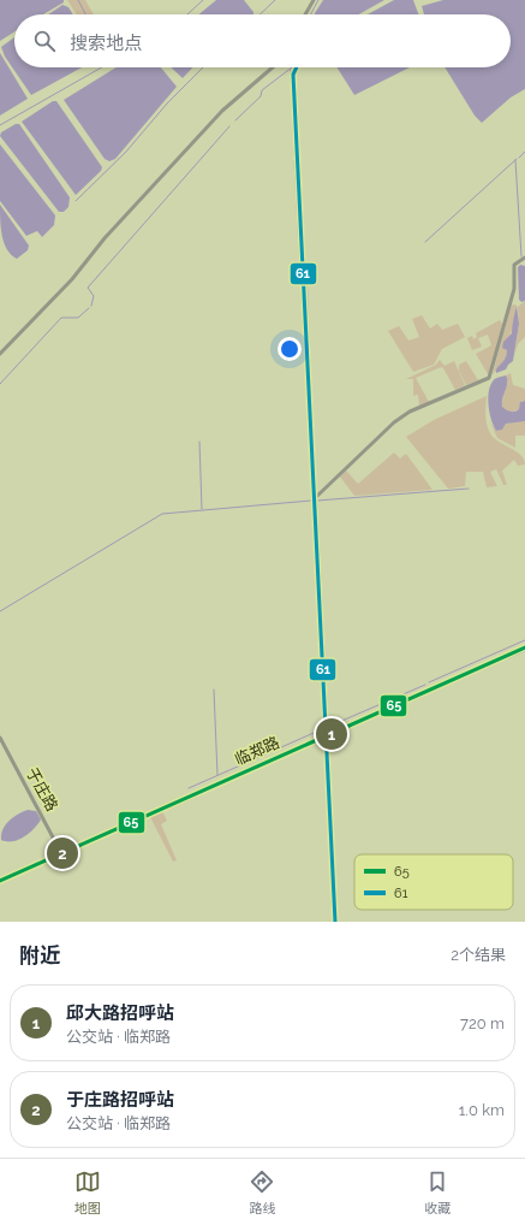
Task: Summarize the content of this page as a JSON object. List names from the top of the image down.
{
  "streets": {
    "main road": ["临郑路"],
    "street": ["于庄路"]
  },
  "crossings": [
    ["临郑路", "于庄路"]
  ],
  "lines": ["transit line 61", "transit line 65"],
  "legend": ["65", "61"],
  "page": {
    "search": "搜索地点",
    "pins": ["1", "2"],
    "heading": ["附近", "2个结果"],
    "list": [
      {
        "mark": "1",
        "name": "邱大路招呼站",
        "note": "公交站 · 临郑路",
        "value": "720 m"
      },
      {
        "mark": "2",
        "name": "于庄路招呼站",
        "note": "公交站 · 临郑路",
        "value": "1.0 km"
      }
    ],
    "nav": ["地图", "路线", "收藏"]
  }
}
